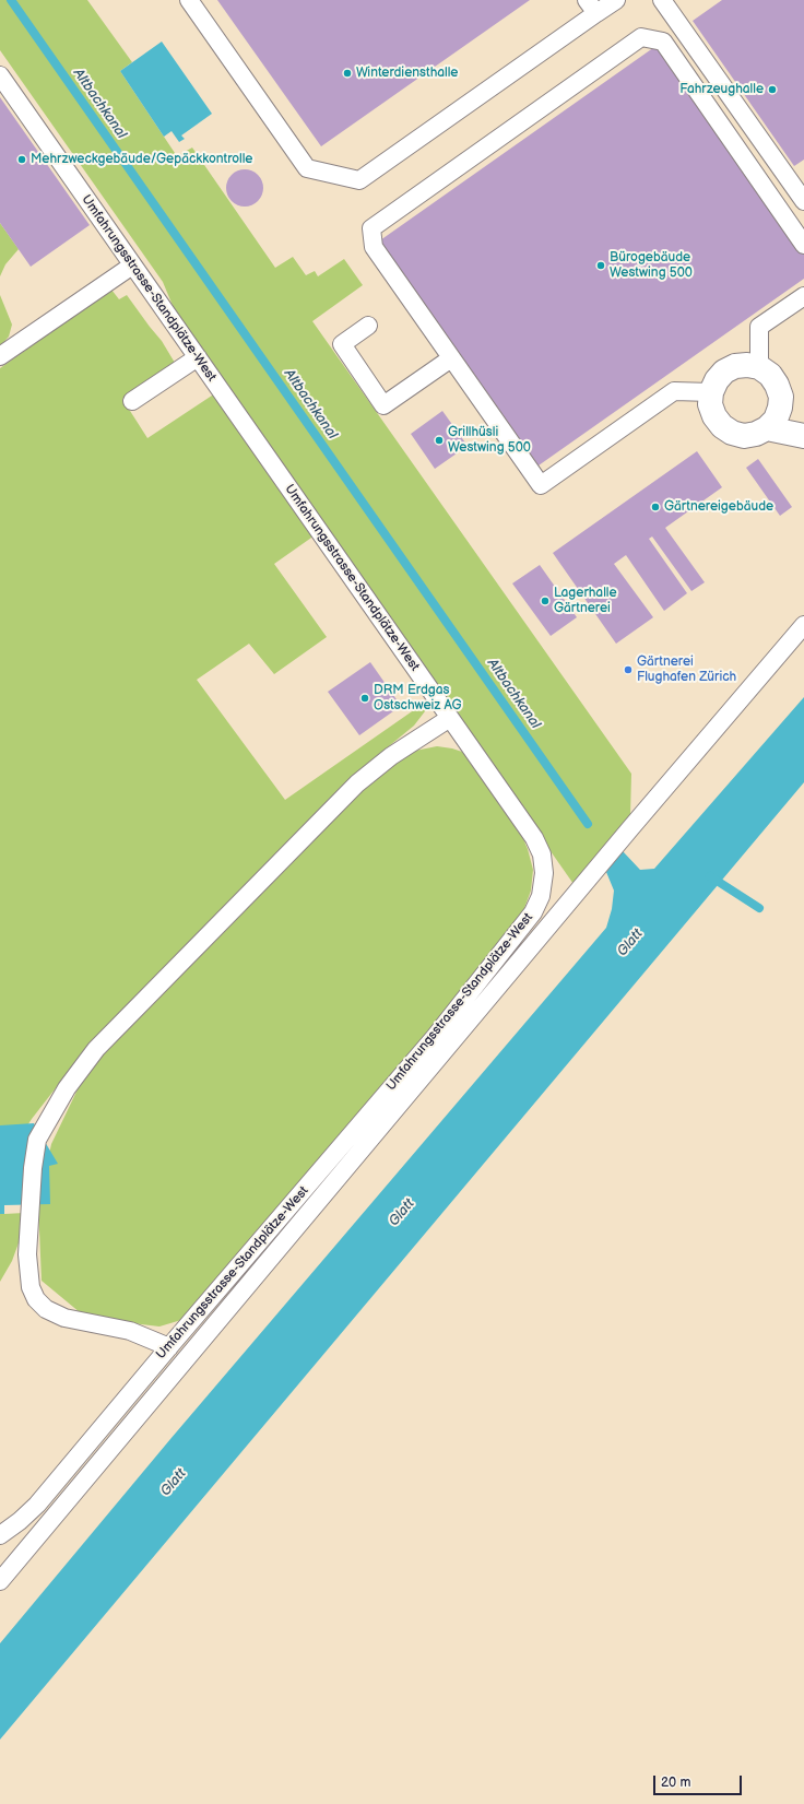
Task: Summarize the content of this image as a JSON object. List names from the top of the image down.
{
  "streets": {
    "lane": ["Umfahrungsstrasse-Standplätze-West"]
  },
  "water": ["Altbachkanal", "Glatt"],
  "places": [
    "Winterdiensthalle",
    "Fahrzeughalle",
    "Mehrzweckgebäude/Gepäckkontrolle",
    "Bürogebäude Westwing 500",
    "Grillhüsli Westwing 500",
    "Gärtnereigebäude",
    "Lagerhalle Gärtnerei",
    "Gärtnerei Flughafen Zürich",
    "DRM Erdgas Ostschweiz AG"
  ],
  "scale_bar": "20 m"
}
